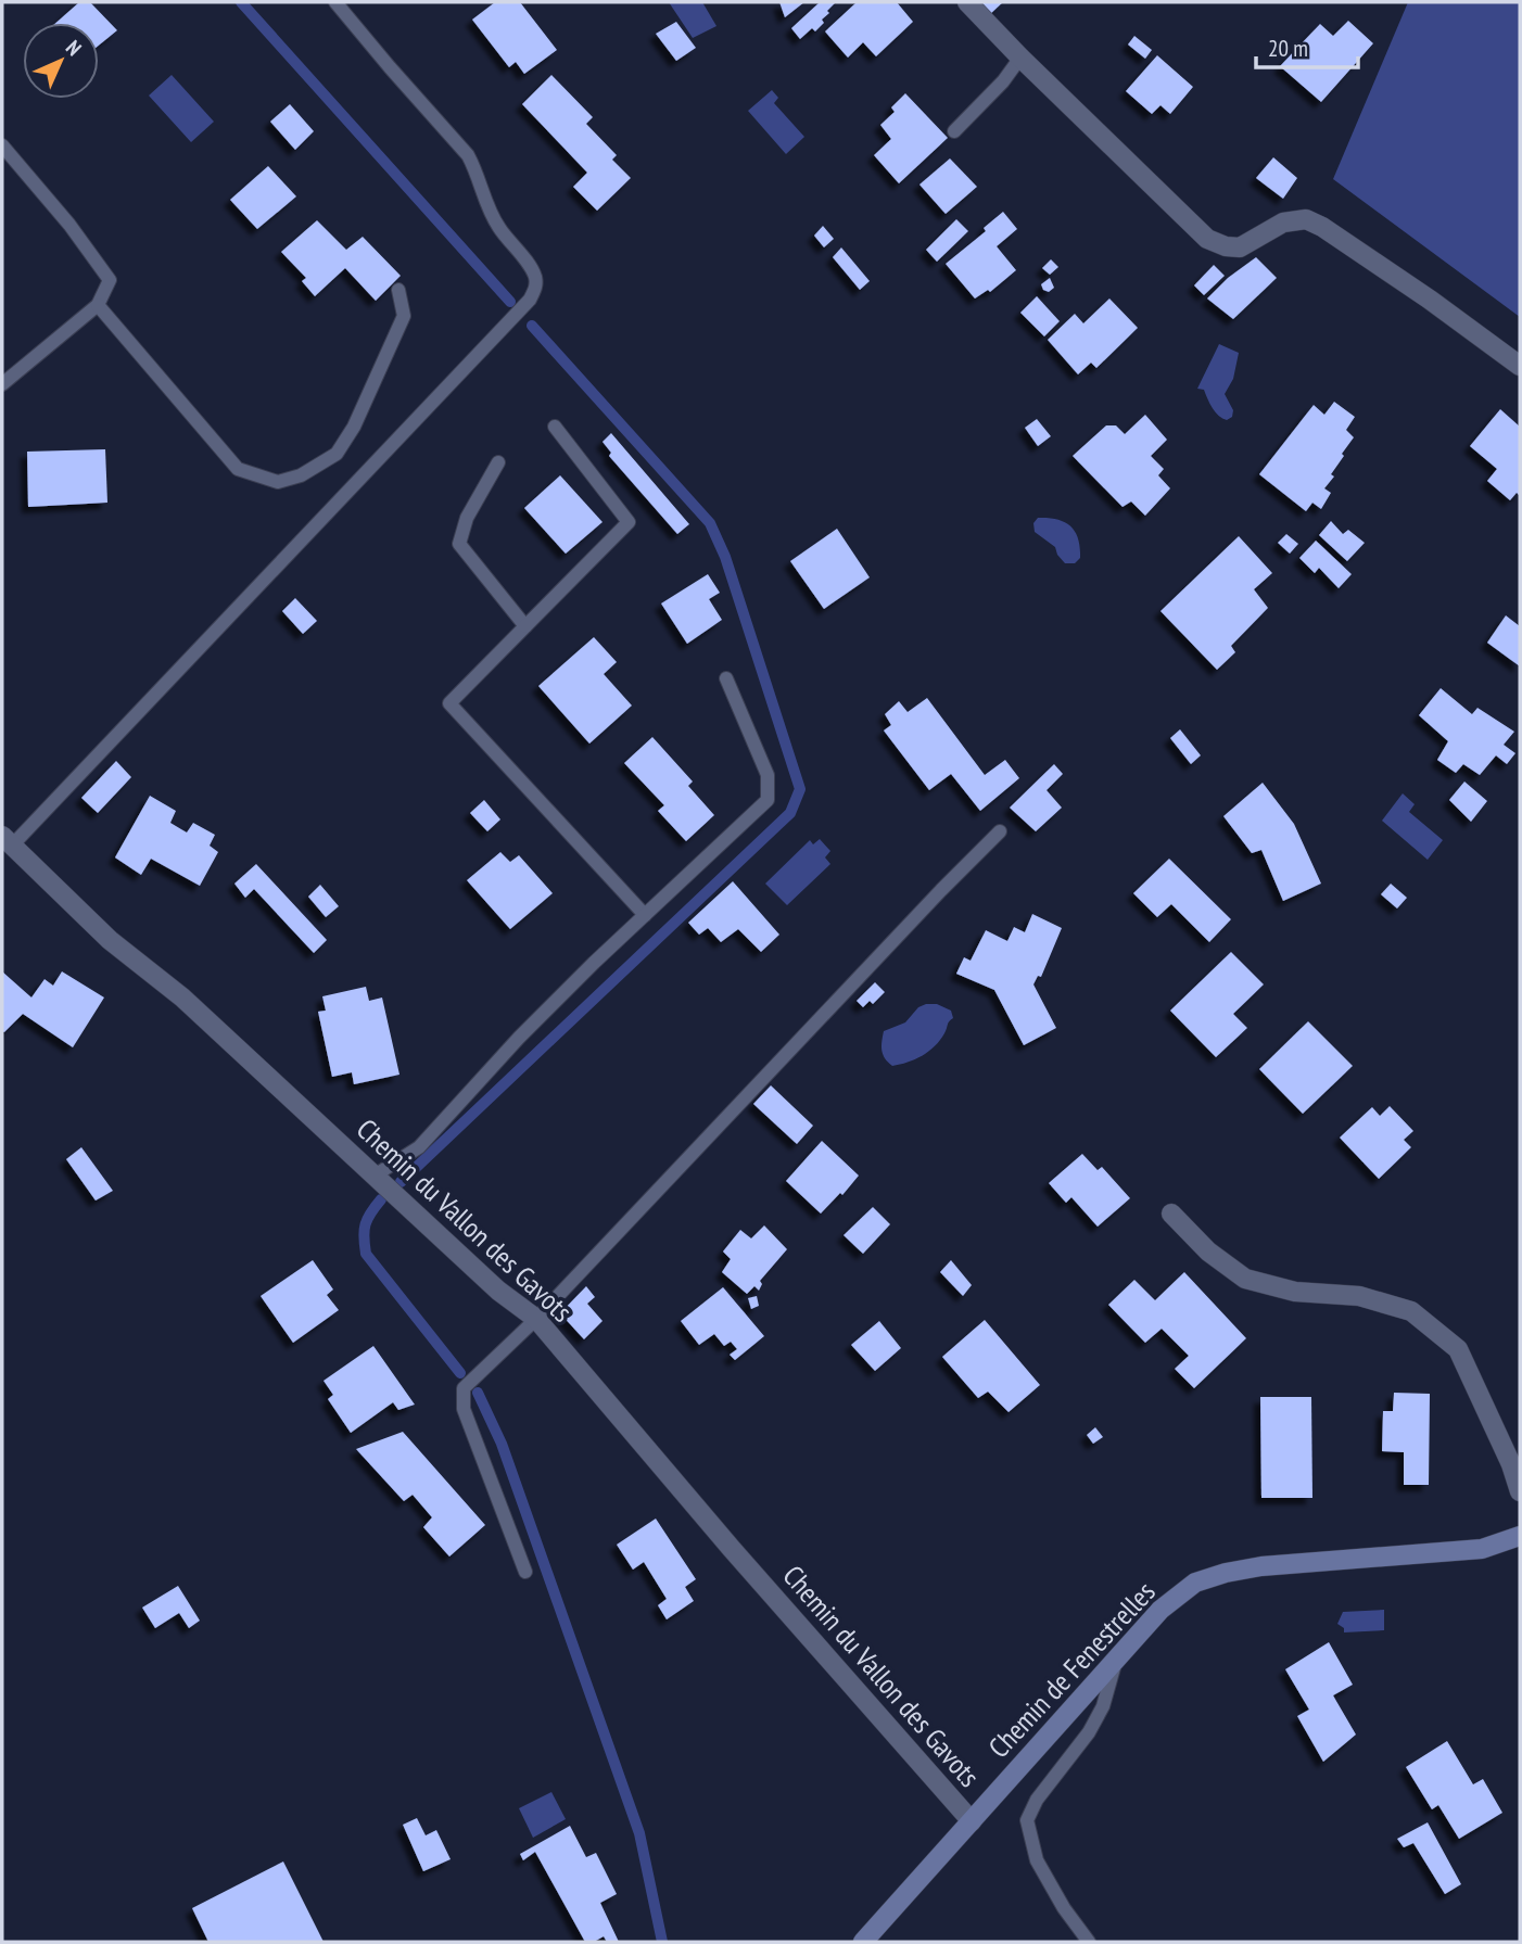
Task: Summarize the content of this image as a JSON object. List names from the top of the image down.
{
  "streets": {
    "street": ["Chemin du Vallon des Gavots", "Chemin de Fenestrelles"]
  },
  "crossings": [
    ["Chemin du Vallon des Gavots", "Chemin de Fenestrelles"]
  ],
  "scale_bar": "20 m",
  "north": "top right"
}
